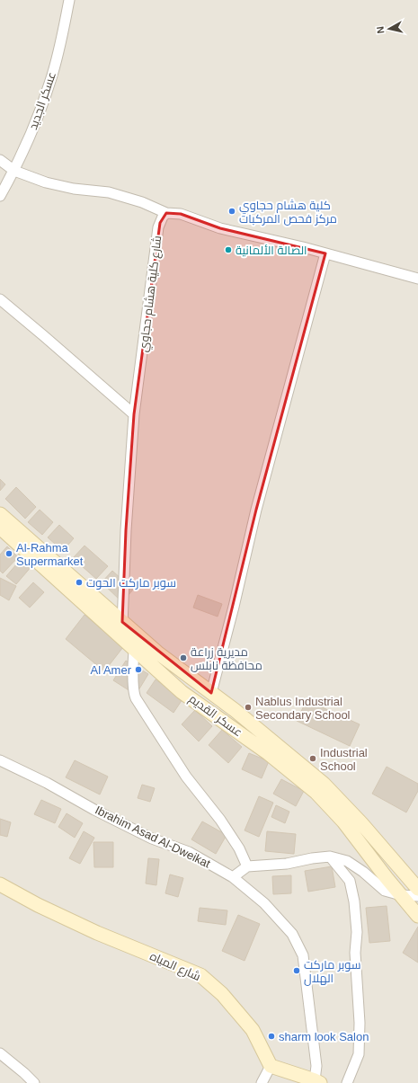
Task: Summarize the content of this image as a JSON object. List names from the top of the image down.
{
  "streets": {
    "street": [
      "عسكر الجديد",
      "شارع كلية هشام حجاوي",
      "عسكر القديم",
      "Ibrahim Asad Al-Dweikat",
      "شارع المياه"
    ]
  },
  "crossings": [
    ["شارع كلية هشام حجاوي", "عسكر القديم"]
  ],
  "places": [
    "كلية هشام حجاوي مركز فحص المركبات",
    "الصالة الألمانية",
    "Al-Rahma Supermarket",
    "سوبر ماركت الحوت",
    "مديرية زراعة محافظة نابلس",
    "Al Amer",
    "Nablus Industrial Secondary School",
    "Industrial School",
    "سوبر ماركت الهلال",
    "sharm look Salon"
  ],
  "north": "left"
}
